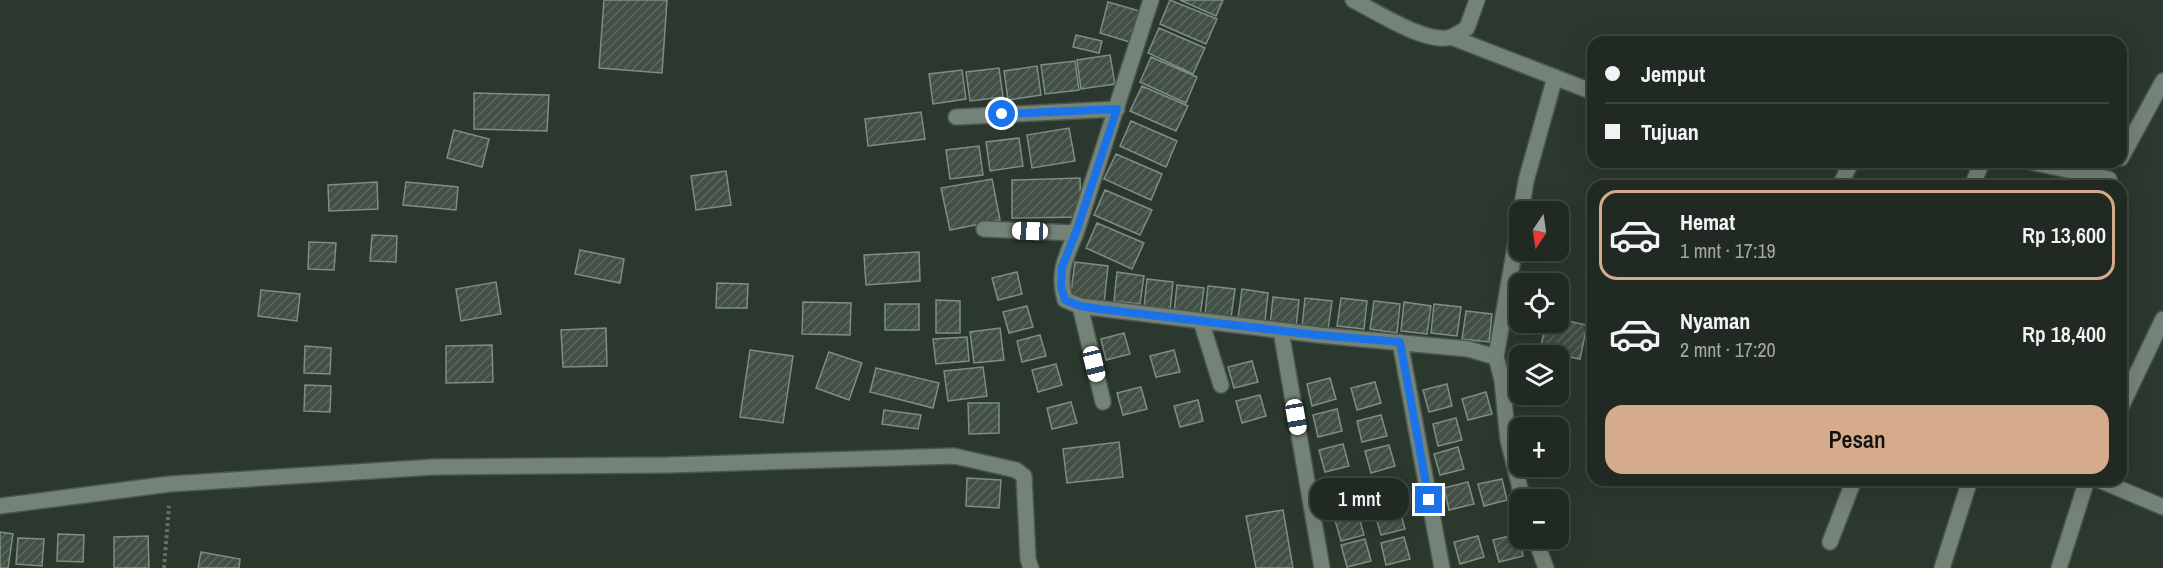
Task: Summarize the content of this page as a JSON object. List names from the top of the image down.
{
  "north": "bottom",
  "page": {
    "banner": ["Jemput", "Tujuan"],
    "list": [
      {
        "name": "Hemat",
        "note": "1 mnt · 17:19",
        "value": "Rp 13,600"
      },
      {
        "name": "Nyaman",
        "note": "2 mnt · 17:20",
        "value": "Rp 18,400"
      }
    ],
    "map_buttons": ["+", "−"],
    "buttons": "Pesan",
    "bubble": "1 mnt"
  }
}
